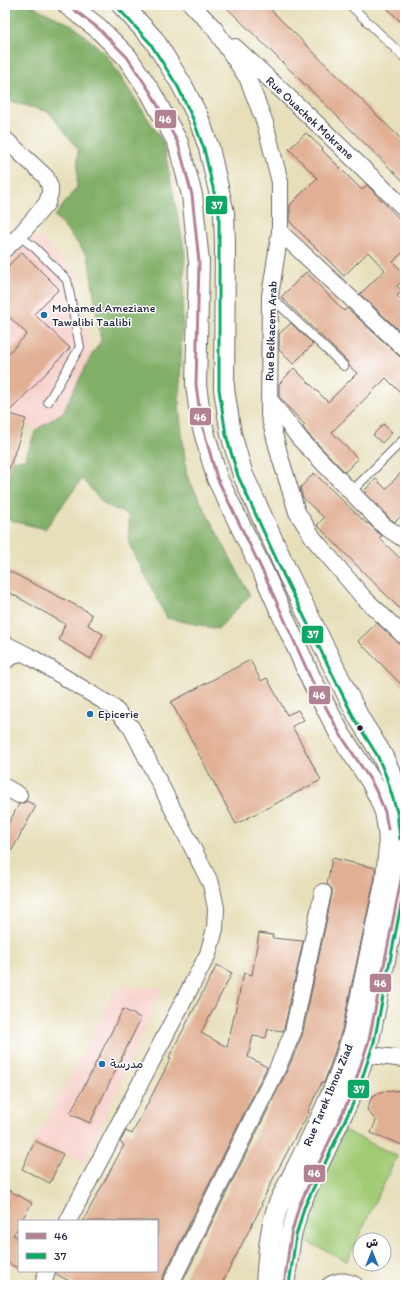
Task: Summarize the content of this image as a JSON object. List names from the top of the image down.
{
  "streets": {
    "street": ["Rue Ouachek Mokrane", "Rue Belkacem Arab", "Rue Tarek Ibnou Ziad"]
  },
  "crossings": [
    ["Rue Ouachek Mokrane", "Rue Belkacem Arab"]
  ],
  "places": ["Mohamed Ameziane Tawalibi Taalibi", "Epicerie", "مدرسة"],
  "lines": ["transit line 46", "transit line 37"],
  "legend": ["46", "37"],
  "north": "top"
}
